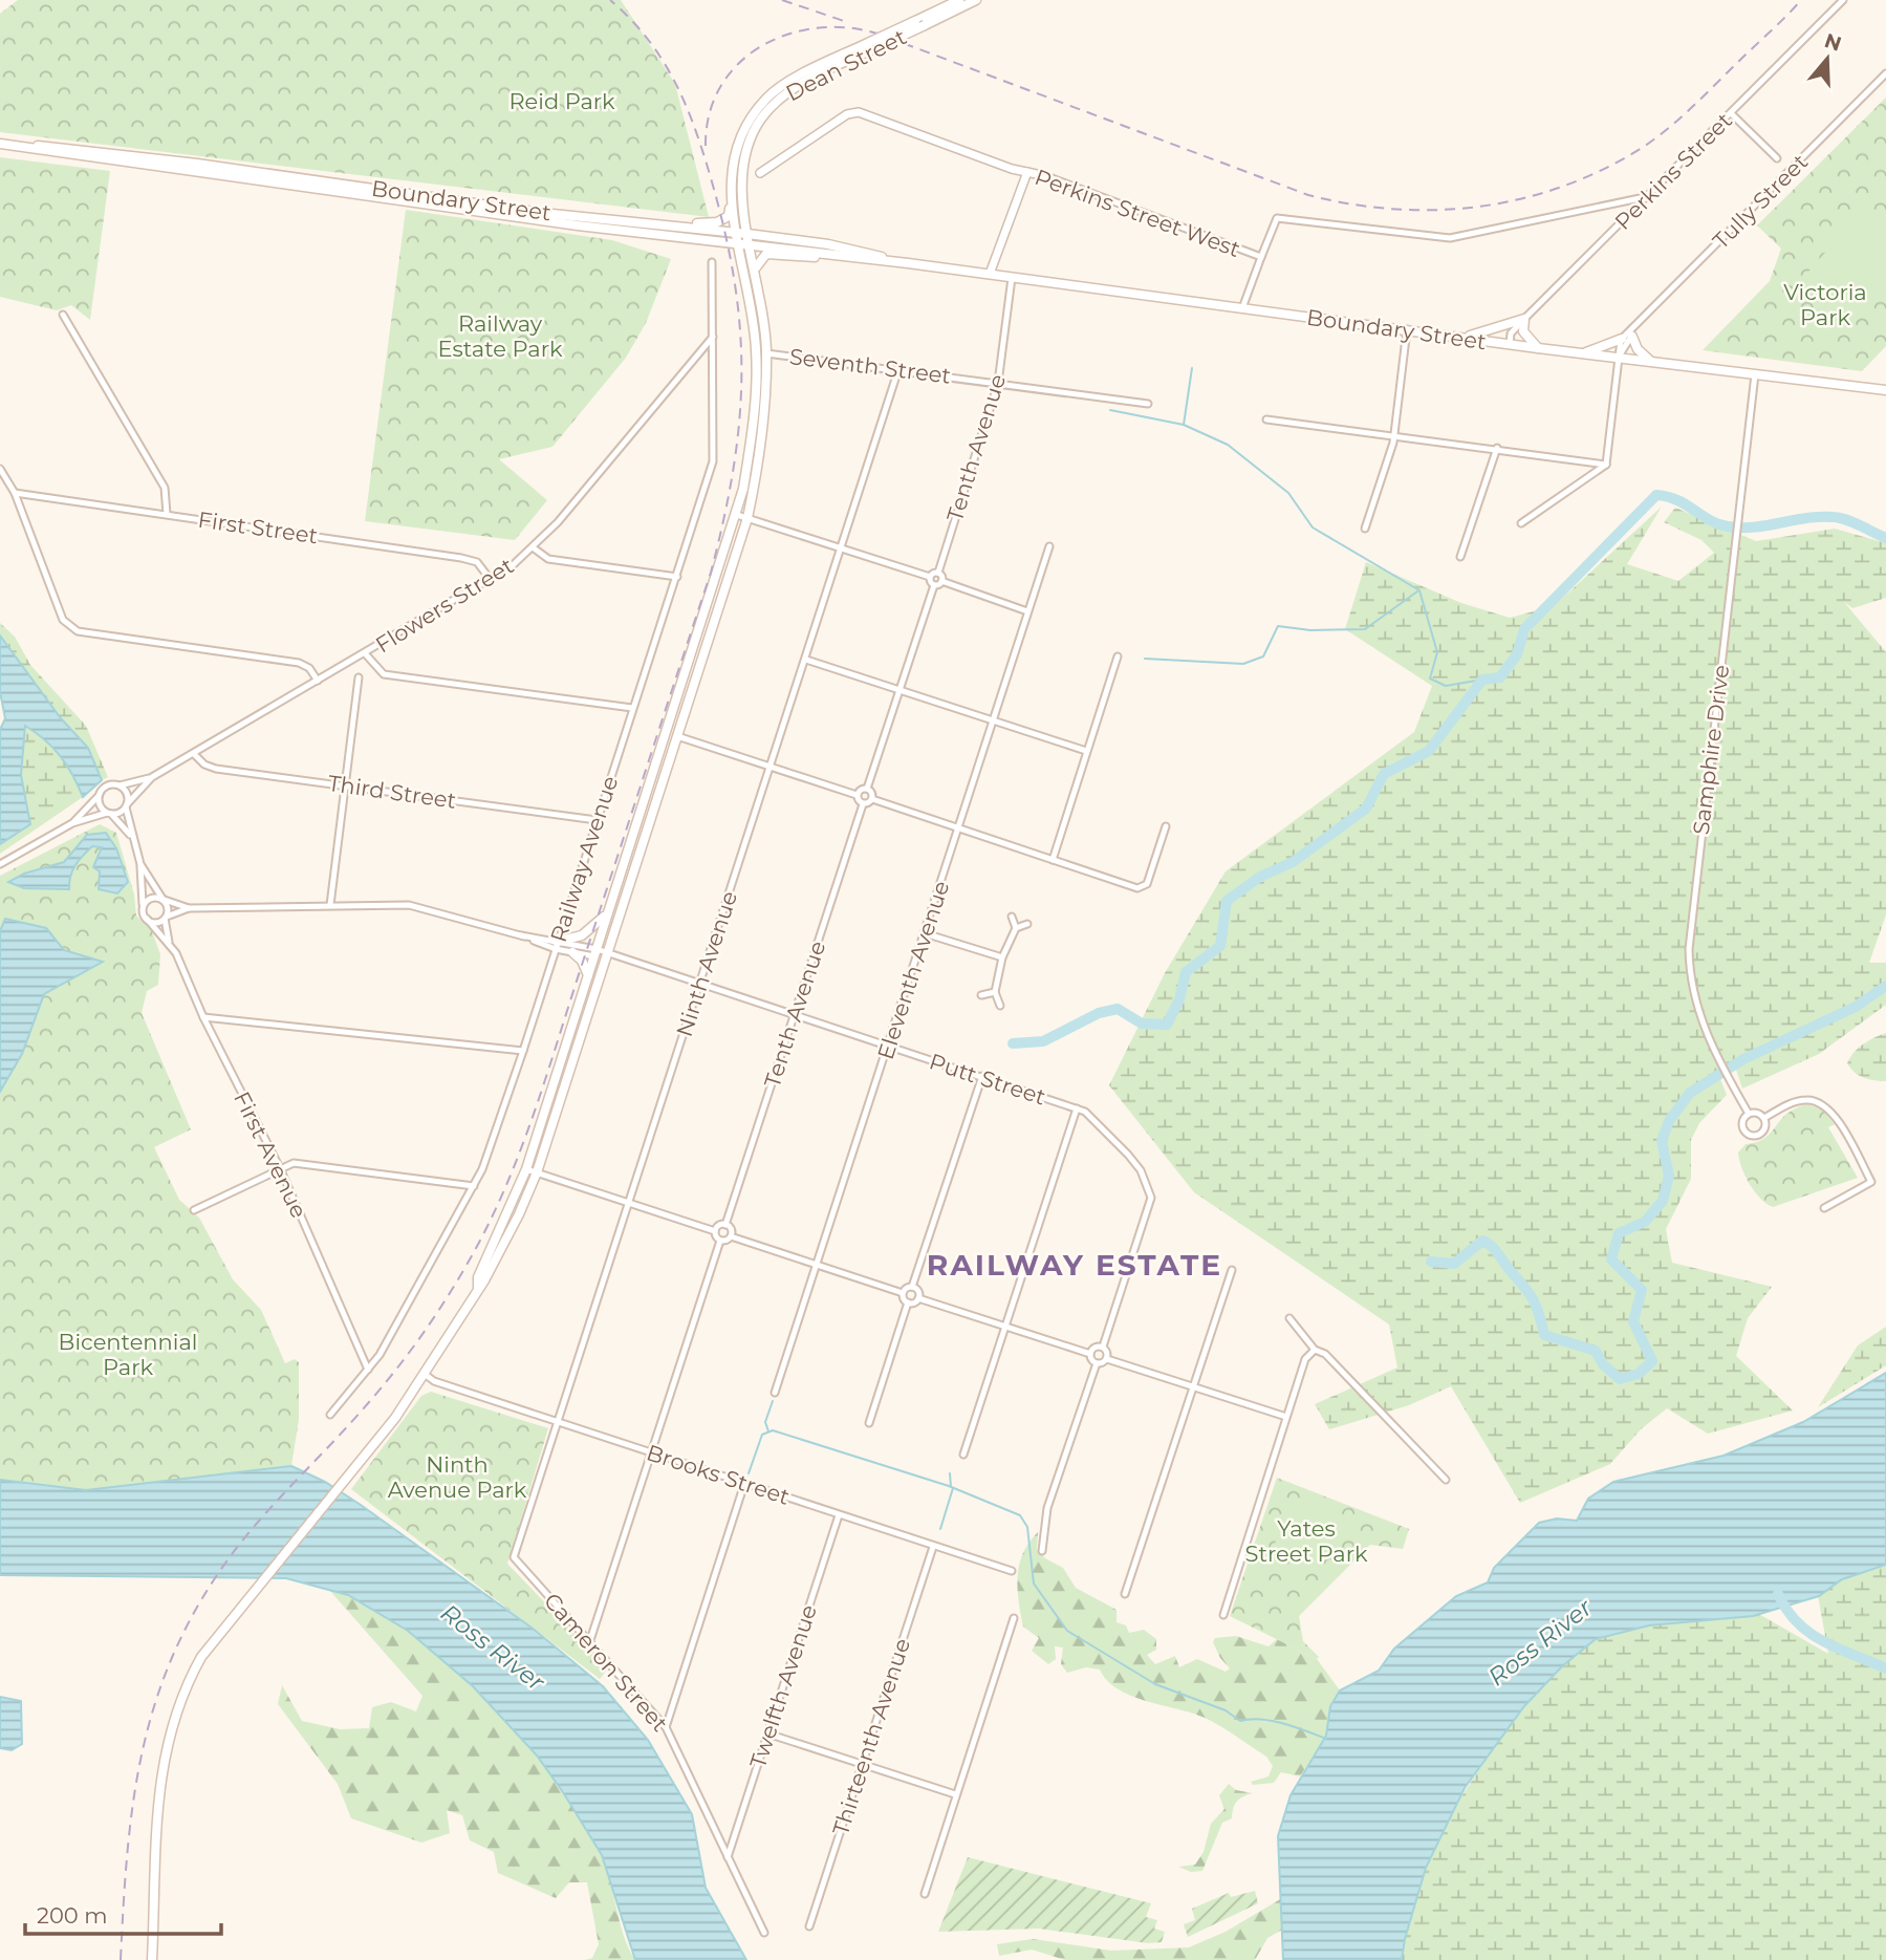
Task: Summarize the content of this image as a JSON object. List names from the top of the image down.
{
  "streets": {
    "main road": ["Dean Street", "Boundary Street", "Railway Avenue"],
    "street": [
      "Perkins Street",
      "Tully Street",
      "Perkins Street West",
      "Seventh Street",
      "Tenth Avenue",
      "First Street",
      "Flowers Street",
      "Samphire Drive",
      "Third Street",
      "Ninth Avenue",
      "Eleventh Avenue",
      "Putt Street",
      "First Avenue",
      "Brooks Street",
      "Cameron Street",
      "Twelfth Avenue",
      "Thirteenth Avenue"
    ]
  },
  "crossings": [
    ["Dean Street", "Boundary Street"],
    ["Dean Street", "Railway Avenue"],
    ["Perkins Street", "Boundary Street"],
    ["Perkins Street", "Perkins Street West"],
    ["Boundary Street", "Tully Street"],
    ["Boundary Street", "Tenth Avenue"],
    ["Boundary Street", "Samphire Drive"],
    ["Boundary Street", "Railway Avenue"],
    ["Seventh Street", "Tenth Avenue"],
    ["Seventh Street", "Railway Avenue"],
    ["Seventh Street", "Ninth Avenue"],
    ["Tenth Avenue", "Putt Street"],
    ["First Street", "Flowers Street"],
    ["Flowers Street", "Third Street"],
    ["Flowers Street", "Railway Avenue"],
    ["Third Street", "Railway Avenue"],
    ["Railway Avenue", "Putt Street"],
    ["Railway Avenue", "First Avenue"],
    ["Railway Avenue", "Brooks Street"],
    ["Ninth Avenue", "Putt Street"],
    ["Ninth Avenue", "Brooks Street"],
    ["Ninth Avenue", "Cameron Street"],
    ["Eleventh Avenue", "Putt Street"],
    ["Brooks Street", "Twelfth Avenue"],
    ["Brooks Street", "Thirteenth Avenue"],
    ["Cameron Street", "Twelfth Avenue"]
  ],
  "districts": ["RAILWAY ESTATE"],
  "water": ["Ross River"],
  "parks": [
    "Reid Park",
    "Victoria Park",
    "Railway Estate Park",
    "Bicentennial Park",
    "Ninth Avenue Park",
    "Yates Street Park"
  ],
  "scale_bar": "200 m",
  "north": "top"
}
